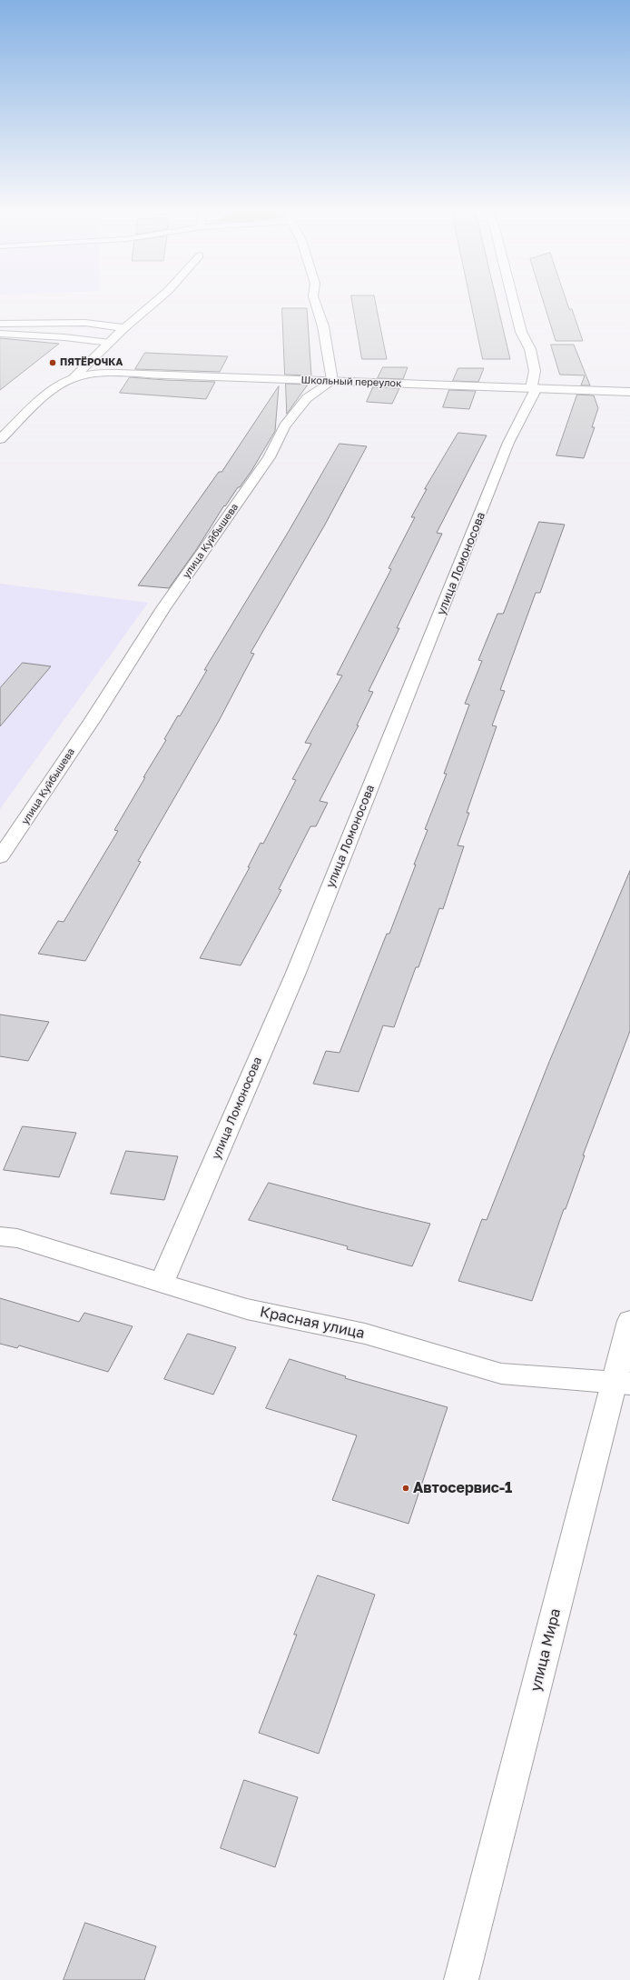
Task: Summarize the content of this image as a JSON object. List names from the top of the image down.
{
  "streets": {
    "street": [
      "Школьный переулок",
      "улица Куйбышева",
      "улица Ломоносова",
      "Красная улица",
      "улица Мира"
    ]
  },
  "crossings": [
    ["Школьный переулок", "улица Куйбышева"],
    ["Школьный переулок", "улица Ломоносова"],
    ["улица Ломоносова", "Красная улица"],
    ["Красная улица", "улица Мира"]
  ],
  "places": ["ПЯТЁРОЧКА", "Автосервис-1"]
}
